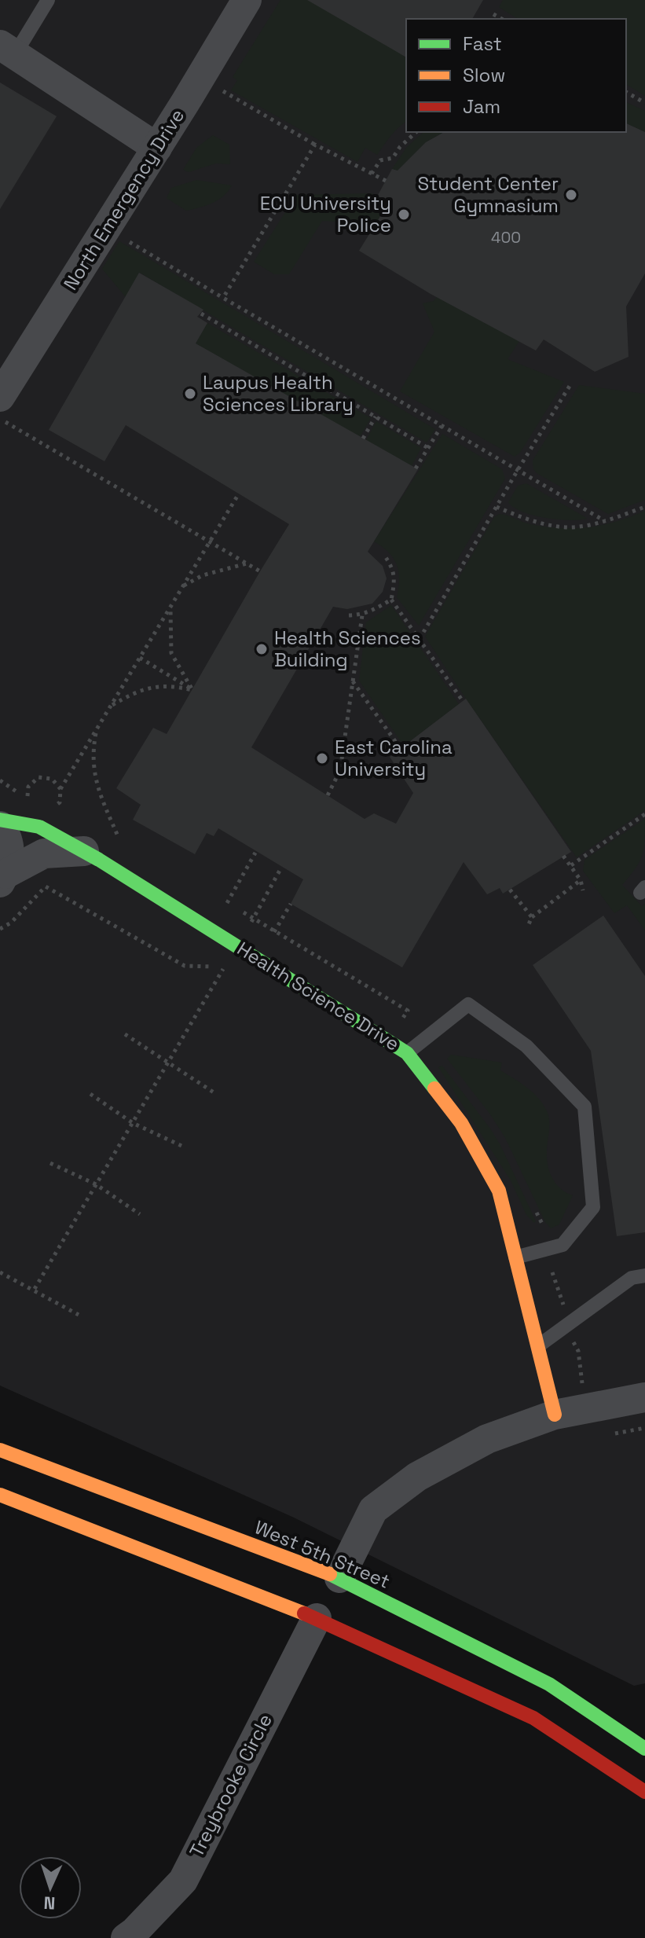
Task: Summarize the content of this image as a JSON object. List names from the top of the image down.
{
  "streets": {
    "main road": ["Health Science Drive", "West 5th Street"],
    "street": ["North Emergency Drive", "Treybrooke Circle"]
  },
  "places": [
    "Student Center Gymnasium",
    "ECU University Police",
    "Laupus Health Sciences Library",
    "Health Sciences Building",
    "East Carolina University"
  ],
  "house_numbers": ["400"],
  "legend": ["Fast", "Slow", "Jam"],
  "north": "bottom"
}
